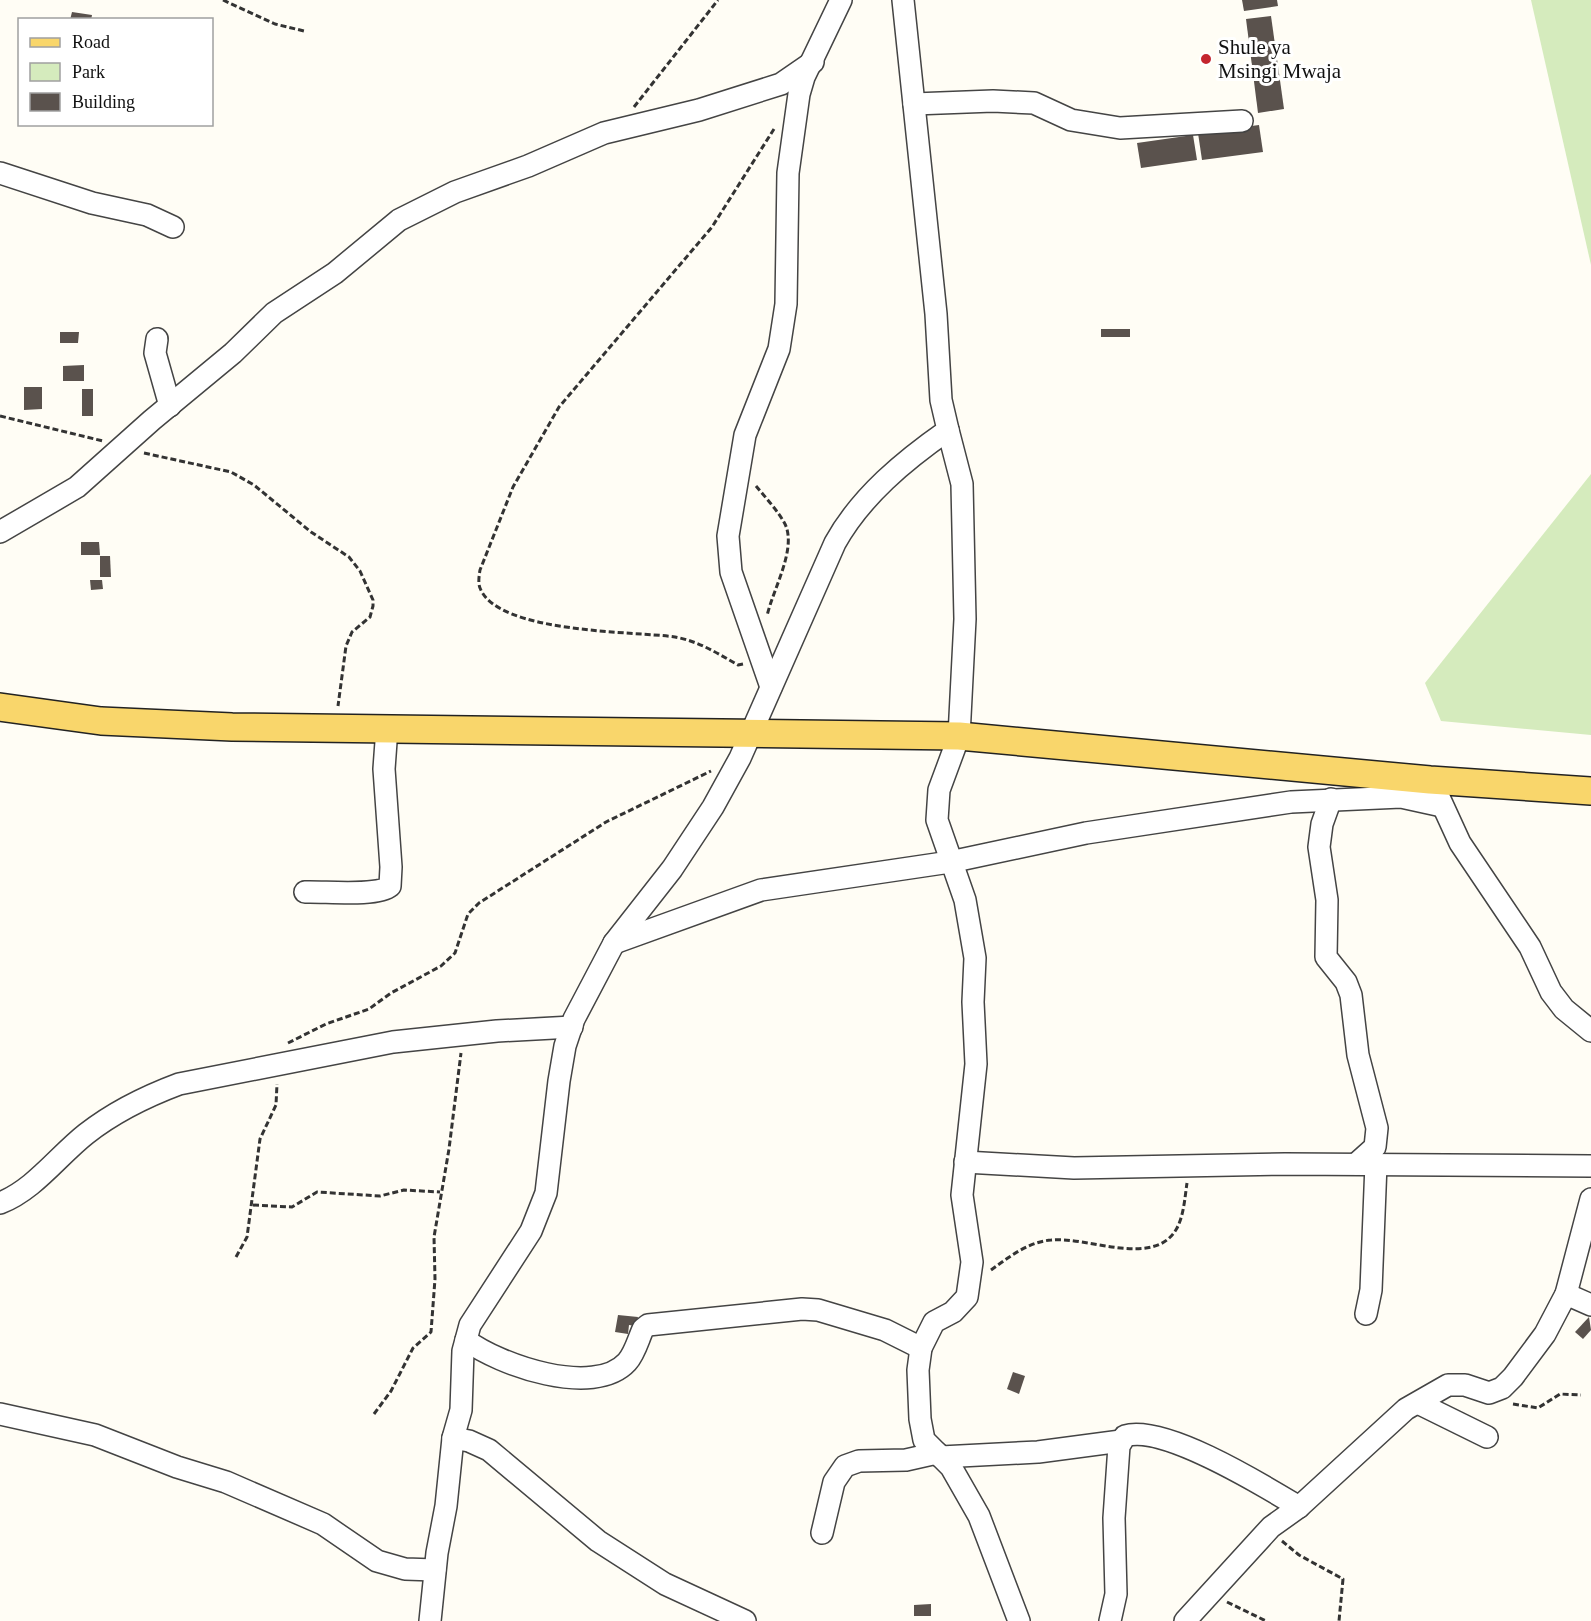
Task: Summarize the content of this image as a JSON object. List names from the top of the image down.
{
  "places": ["Shule ya Msingi Mwaja"],
  "legend": ["Road", "Park", "Building"]
}
